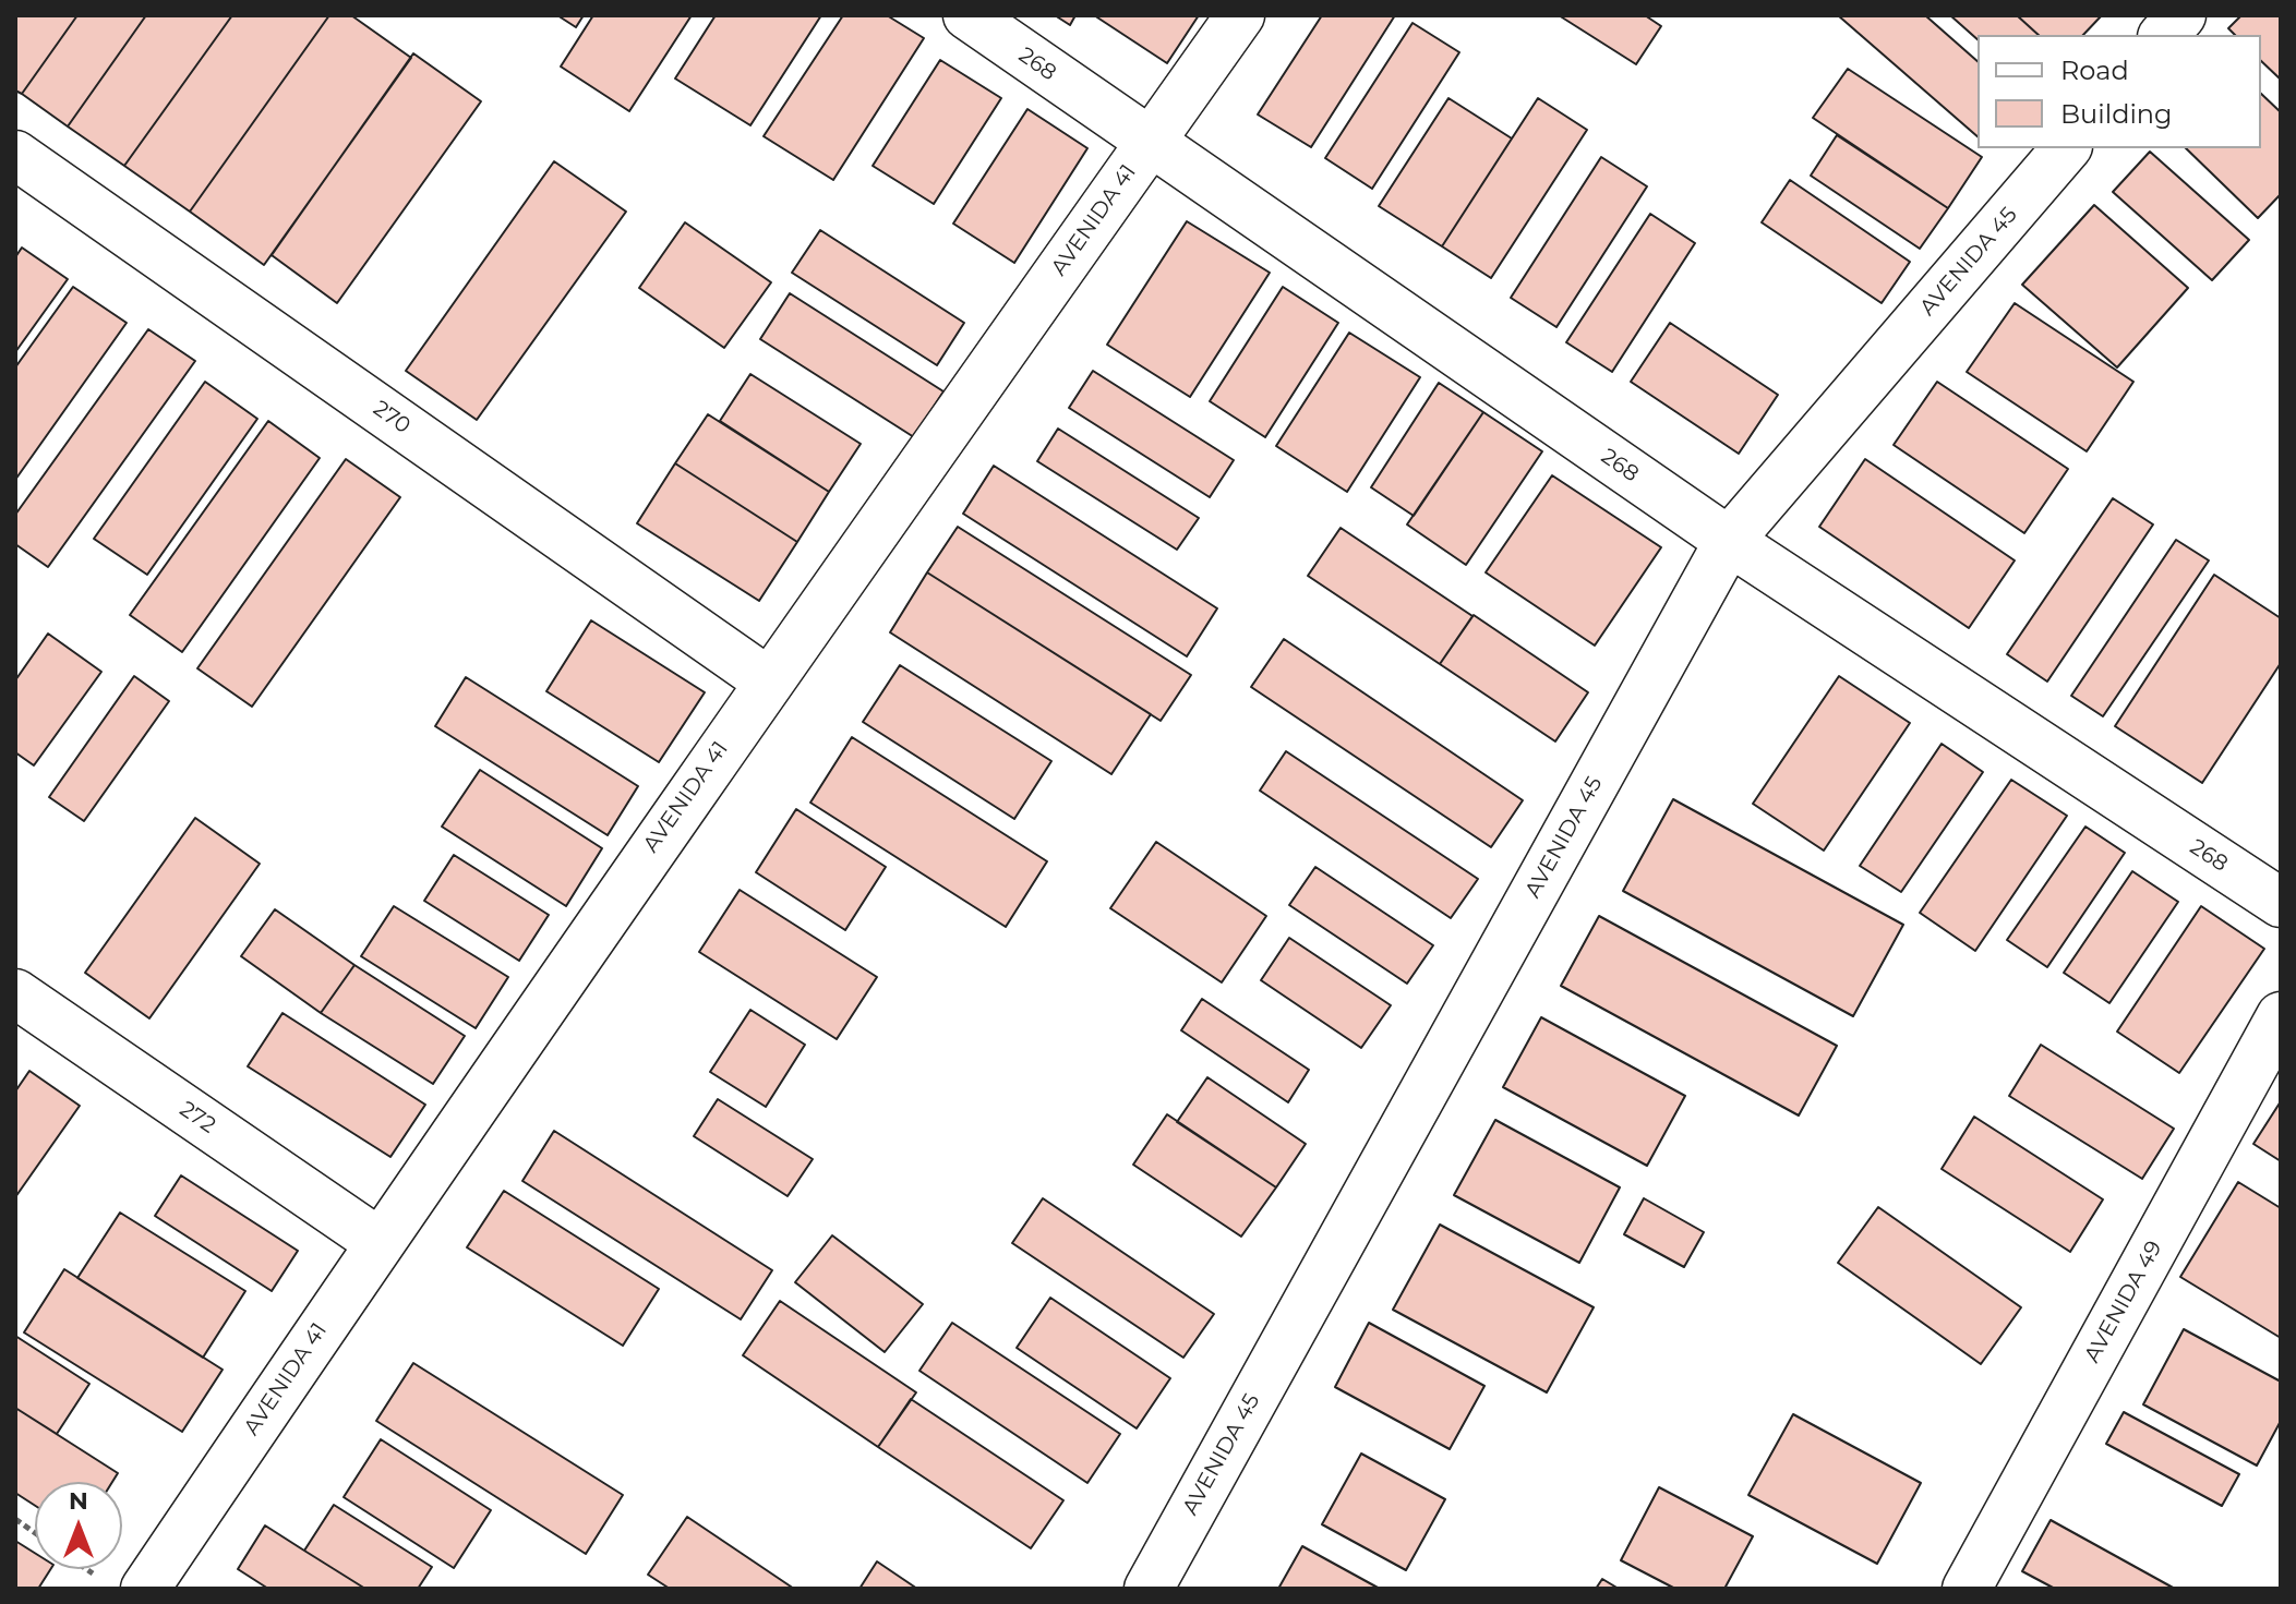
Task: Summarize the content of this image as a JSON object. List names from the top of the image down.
{
  "streets": {
    "street": [
      "268",
      "AVENIDA 41",
      "AVENIDA 45",
      "270",
      "272",
      "AVENIDA 49"
    ]
  },
  "crossings": [
    ["268", "AVENIDA 41"],
    ["268", "AVENIDA 45"],
    ["AVENIDA 41", "270"],
    ["AVENIDA 41", "272"]
  ],
  "legend": ["Road", "Building"],
  "north": "top"
}
